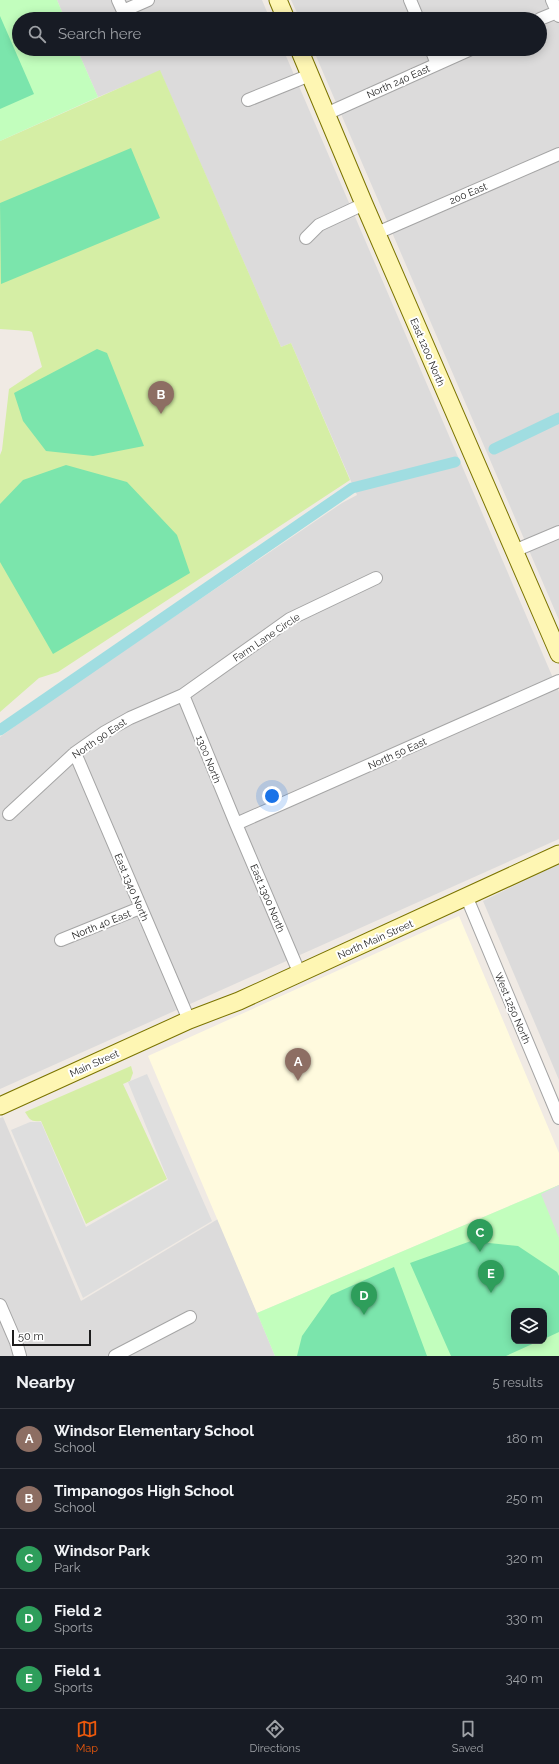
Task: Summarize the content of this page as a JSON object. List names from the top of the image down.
{
  "streets": {
    "street": [
      "North 240 East",
      "200 East",
      "East 1200 North",
      "Farm Lane Circle",
      "North 90 East",
      "North 50 East",
      "1300 North",
      "East 1340 North",
      "East 1300 North",
      "North 40 East",
      "North Main Street",
      "West 1250 North",
      "Main Street"
    ]
  },
  "crossings": [
    ["North 240 East", "East 1200 North"],
    ["200 East", "East 1200 North"],
    ["Farm Lane Circle", "North 90 East"],
    ["Farm Lane Circle", "1300 North"],
    ["North 90 East", "1300 North"],
    ["North 90 East", "East 1340 North"],
    ["North 50 East", "1300 North"],
    ["North 50 East", "East 1300 North"],
    ["1300 North", "East 1300 North"],
    ["East 1340 North", "North 40 East"],
    ["East 1340 North", "North Main Street"],
    ["East 1340 North", "Main Street"],
    ["East 1300 North", "North Main Street"],
    ["North Main Street", "West 1250 North"],
    ["North Main Street", "Main Street"]
  ],
  "scale_bar": "50 m",
  "page": {
    "search": "Search here",
    "pins": [
      "B",
      "A",
      "C",
      "E",
      "D"
    ],
    "scale": "50 m",
    "heading": ["Nearby", "5 results"],
    "list": [
      {
        "mark": "A",
        "name": "Windsor Elementary School",
        "note": "School",
        "value": "180 m"
      },
      {
        "mark": "B",
        "name": "Timpanogos High School",
        "note": "School",
        "value": "250 m"
      },
      {
        "mark": "C",
        "name": "Windsor Park",
        "note": "Park",
        "value": "320 m"
      },
      {
        "mark": "D",
        "name": "Field 2",
        "note": "Sports",
        "value": "330 m"
      },
      {
        "mark": "E",
        "name": "Field 1",
        "note": "Sports",
        "value": "340 m"
      }
    ],
    "nav": ["Map", "Directions", "Saved"]
  }
}
